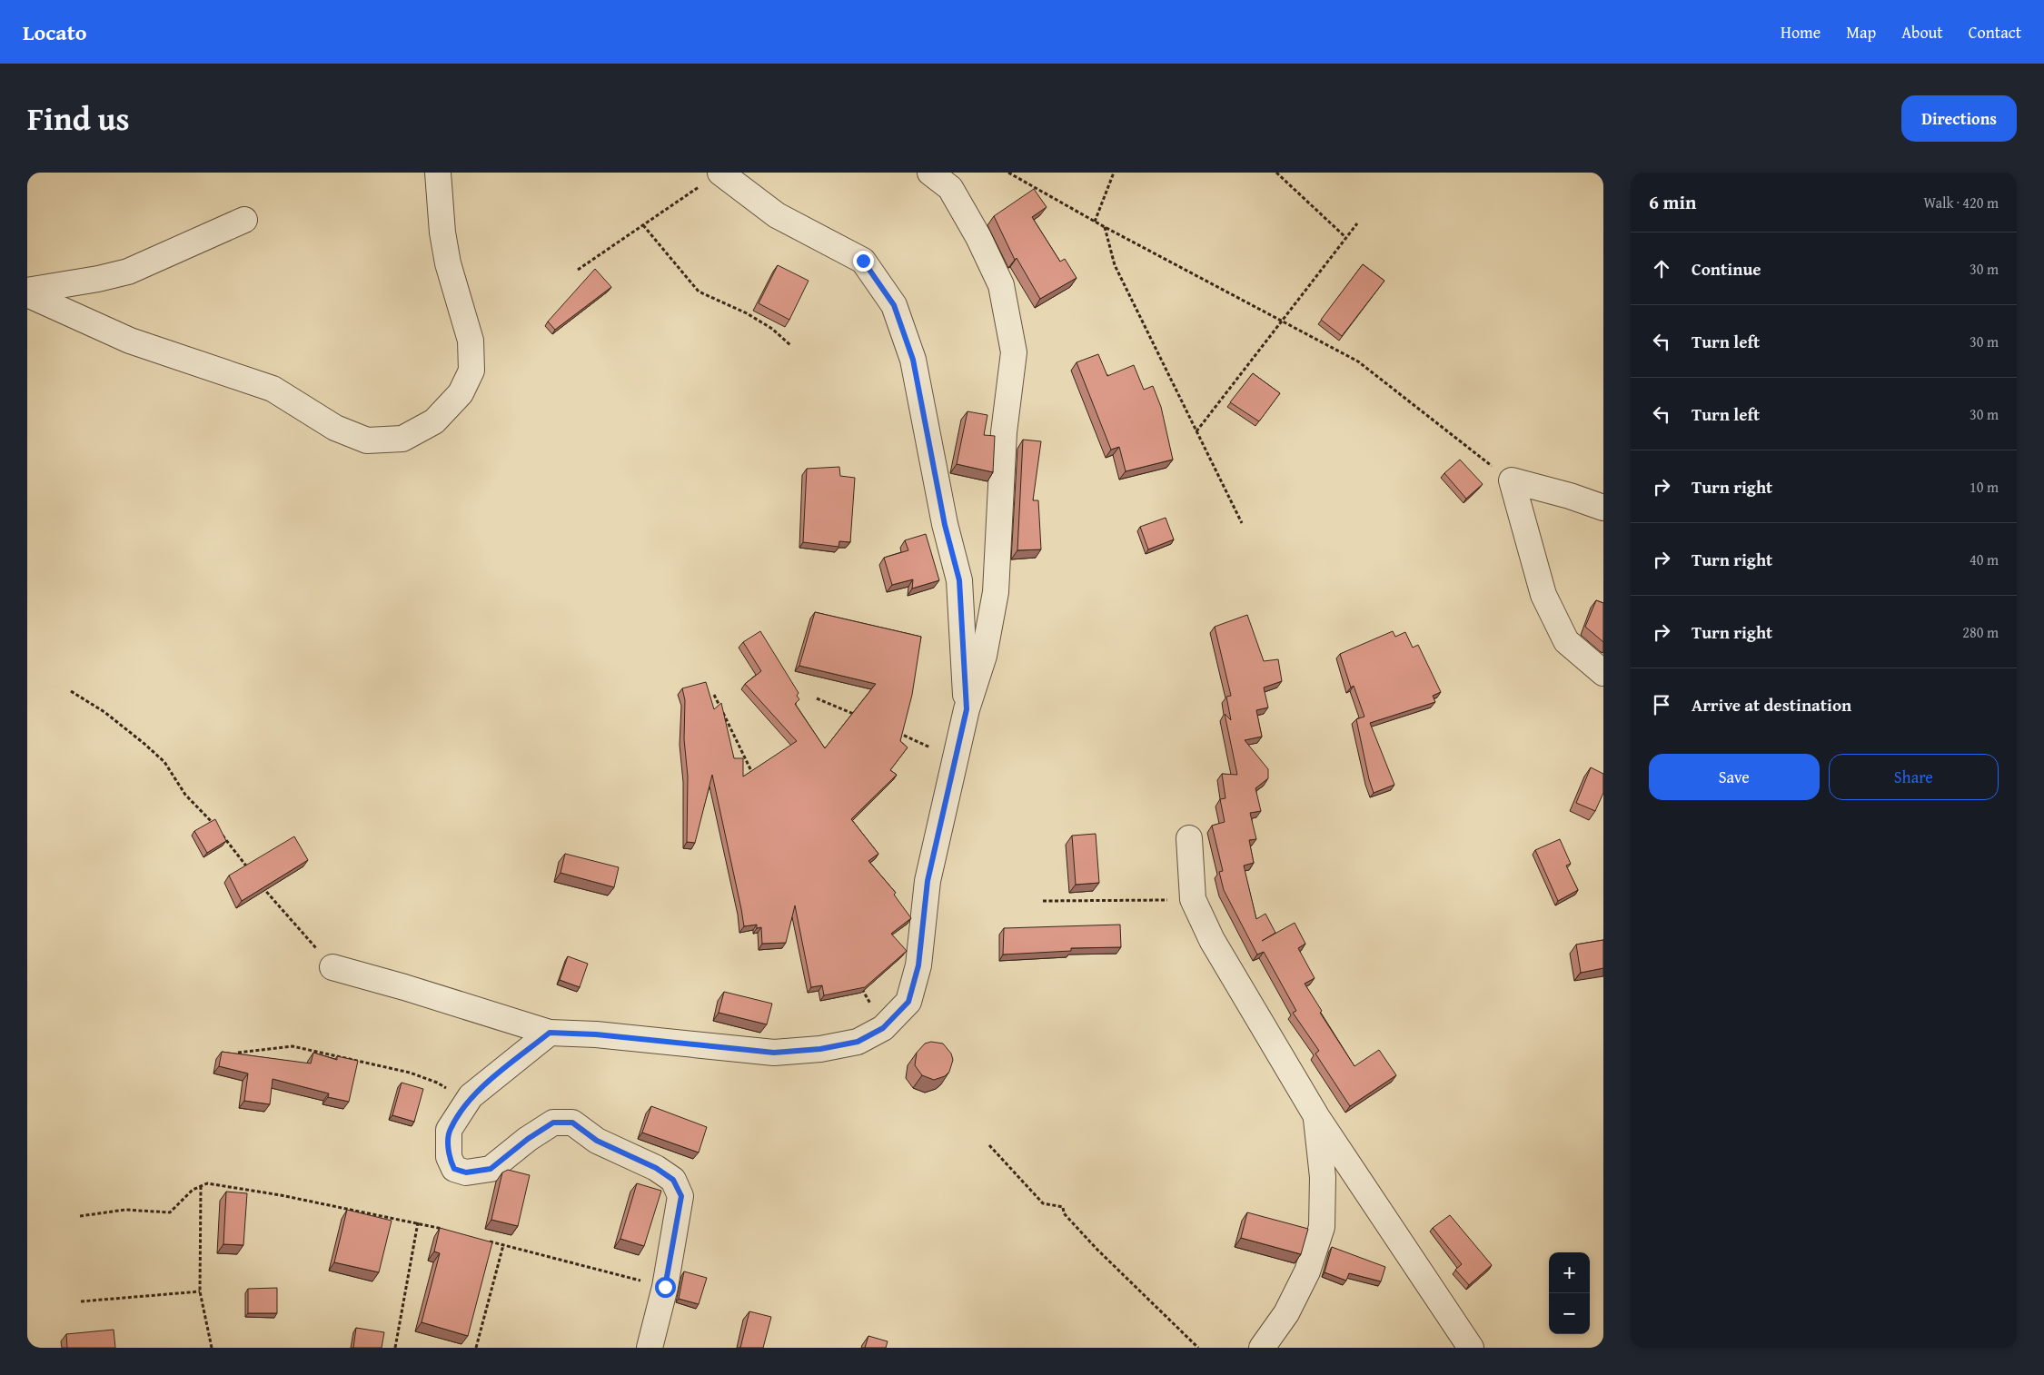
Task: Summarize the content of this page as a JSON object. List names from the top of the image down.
{
  "page": {
    "header": "Locato",
    "nav": [
      "Home",
      "Map",
      "About",
      "Contact"
    ],
    "title": "Find us",
    "buttons": [
      "Directions",
      ["Save", "Share"]
    ],
    "heading": ["6 min", "Walk · 420 m"],
    "list": [
      ["Continue", "30 m"],
      ["Turn left", "30 m"],
      ["Turn left", "30 m"],
      ["Turn right", "10 m"],
      ["Turn right", "40 m"],
      ["Turn right", "280 m"],
      "Arrive at destination"
    ],
    "map_buttons": ["+", "−"]
  }
}
